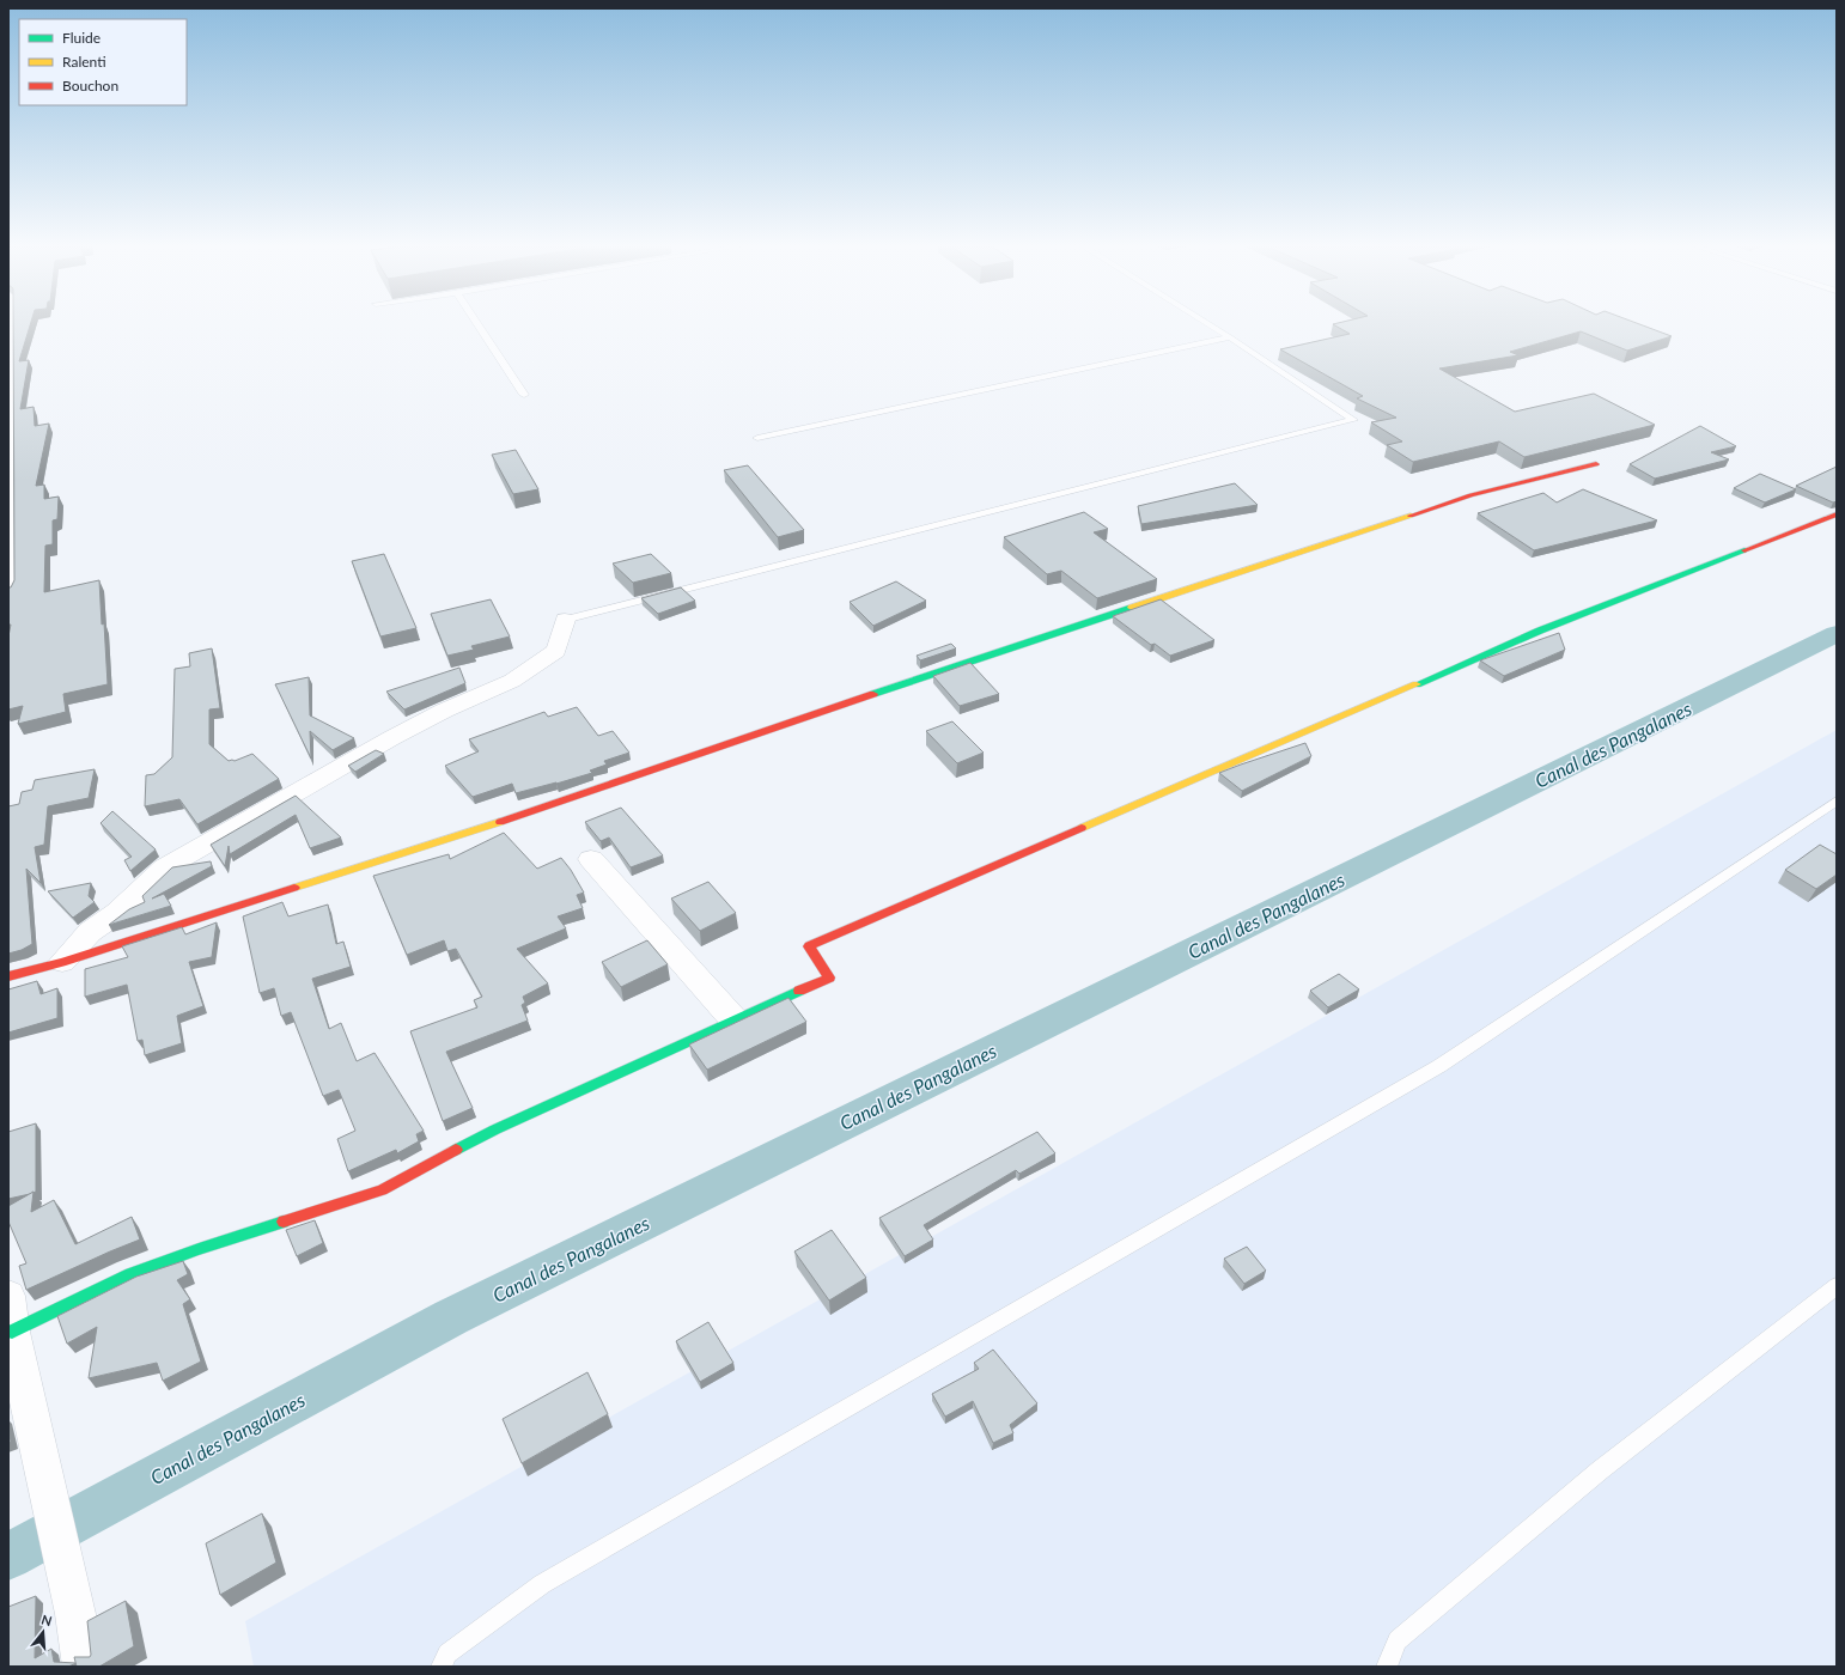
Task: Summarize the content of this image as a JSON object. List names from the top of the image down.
{
  "water": ["Canal des Pangalanes"],
  "legend": ["Fluide", "Ralenti", "Bouchon"],
  "north": "top"
}
